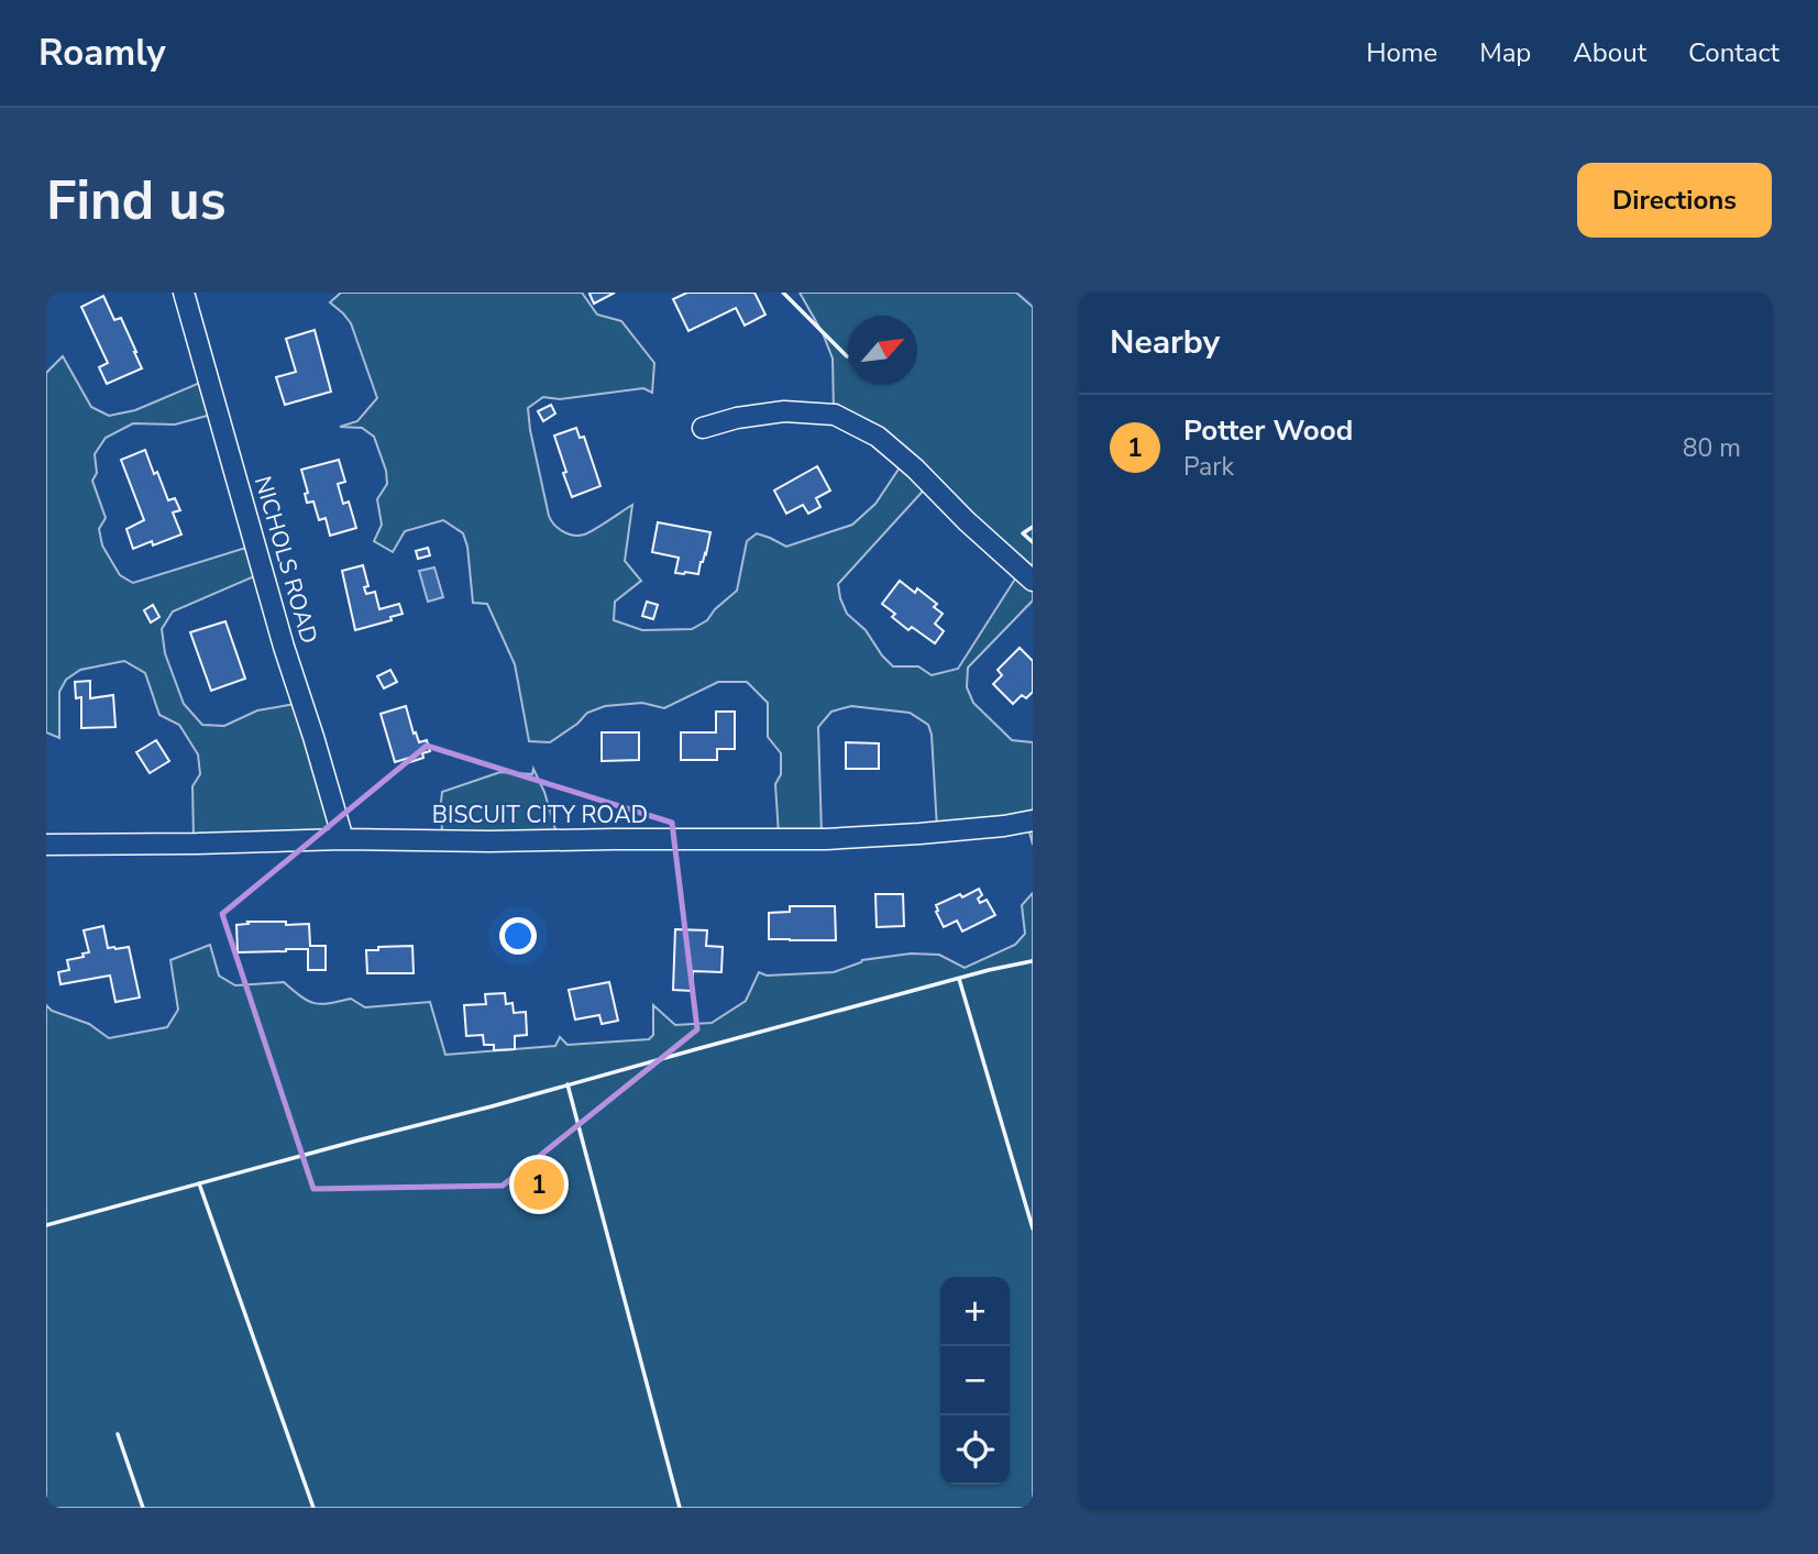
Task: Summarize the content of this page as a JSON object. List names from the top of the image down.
{
  "streets": {
    "street": ["NICHOLS ROAD", "BISCUIT CITY ROAD"]
  },
  "crossings": [
    ["NICHOLS ROAD", "BISCUIT CITY ROAD"]
  ],
  "north": "top right",
  "page": {
    "header": "Roamly",
    "nav": [
      "Home",
      "Map",
      "About",
      "Contact"
    ],
    "buttons": "Directions",
    "title": "Find us",
    "heading": "Nearby",
    "list": [
      {
        "mark": "1",
        "name": "Potter Wood",
        "note": "Park",
        "value": "80 m"
      }
    ],
    "pins": "1",
    "map_buttons": ["+", "−"]
  }
}
